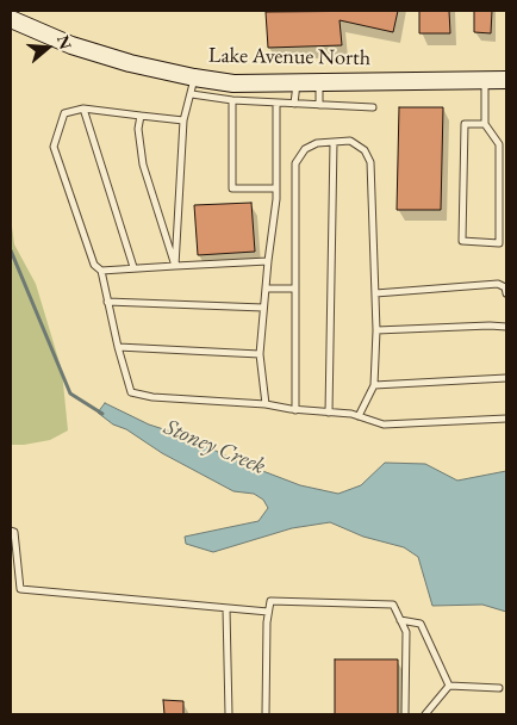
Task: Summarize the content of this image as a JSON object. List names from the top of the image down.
{
  "streets": {
    "street": ["Lake Avenue North"]
  },
  "water": ["Stoney Creek"],
  "north": "right"
}
